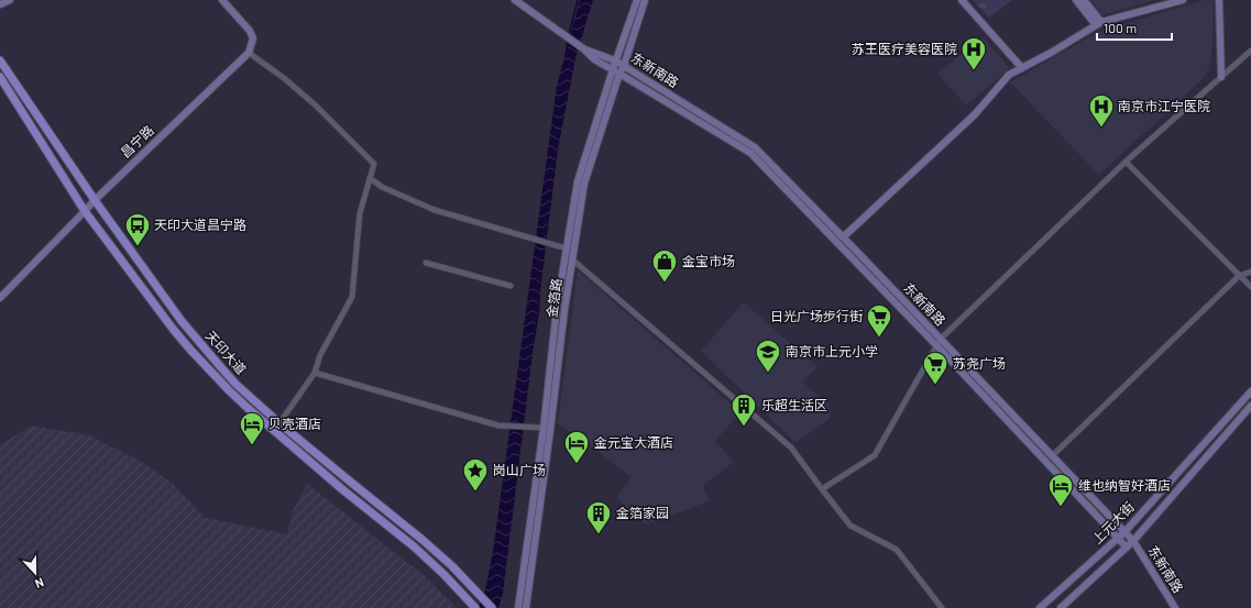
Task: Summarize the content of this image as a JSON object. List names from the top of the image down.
{
  "streets": {
    "main road": [
      "东新南路",
      "昌宁路",
      "金箔路",
      "天印大道",
      "上元大街"
    ]
  },
  "crossings": [
    ["东新南路", "金箔路"],
    ["东新南路", "上元大街"],
    ["昌宁路", "天印大道"]
  ],
  "places": {
    "hospital": ["苏王医疗美容医院", "南京市江宁医院"],
    "bus stop": ["天印大道昌宁路"],
    "shop": ["金宝市场"],
    "supermarket": ["日光广场步行街", "苏尧广场"],
    "school or university": ["南京市上元小学"],
    "building": ["乐超生活区", "金箔家园"],
    "hotel": ["贝壳酒店", "金元宝大酒店", "维也纳智好酒店"],
    "place": ["岗山广场"]
  },
  "scale_bar": "100 m",
  "north": "bottom"
}
